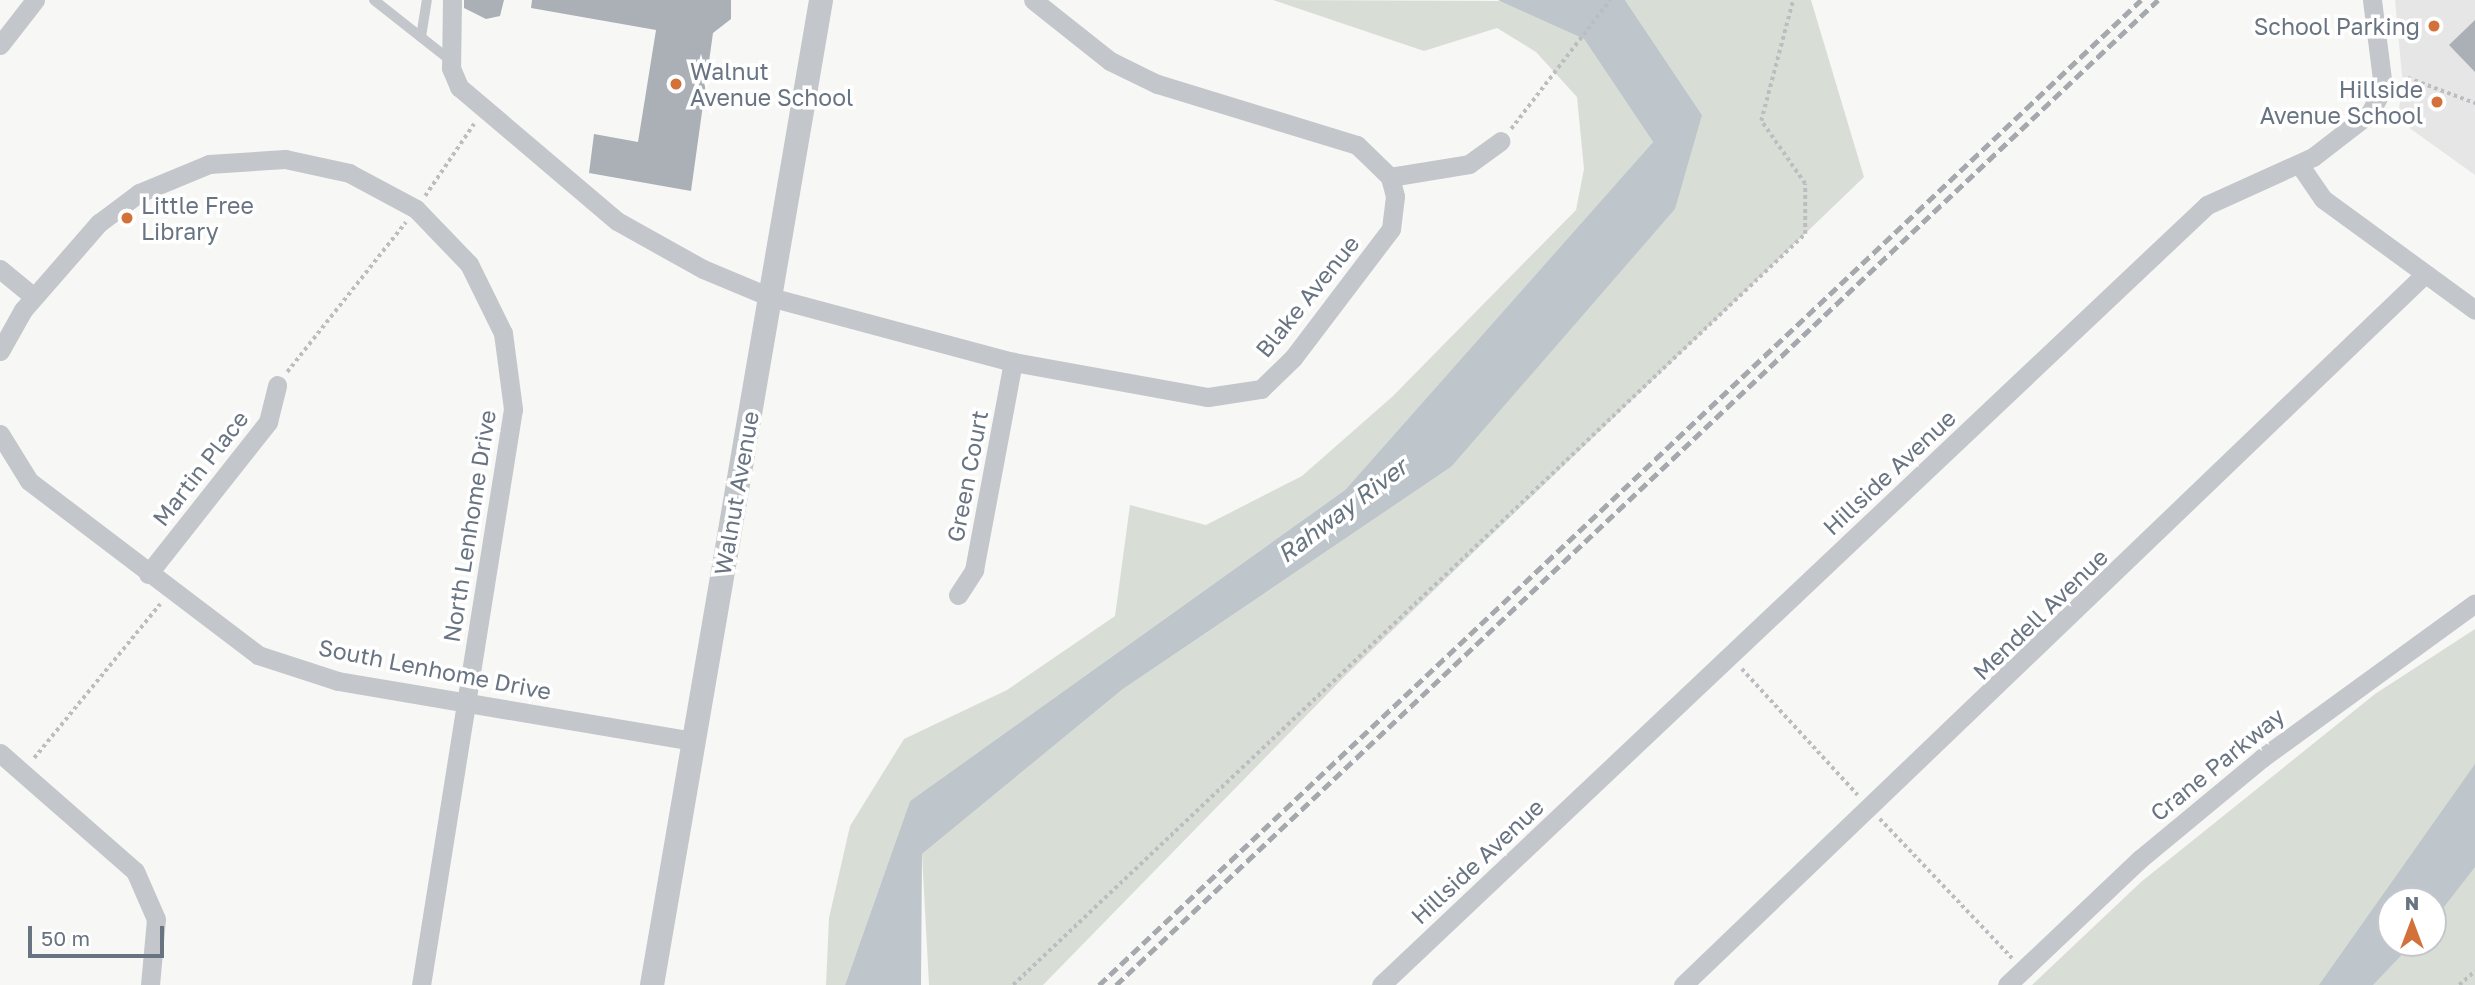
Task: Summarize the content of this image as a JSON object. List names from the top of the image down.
{
  "streets": {
    "street": [
      "Blake Avenue",
      "Martin Place",
      "Hillside Avenue",
      "Green Court",
      "Walnut Avenue",
      "North Lenhome Drive",
      "Mendell Avenue",
      "South Lenhome Drive",
      "Crane Parkway"
    ]
  },
  "crossings": [
    ["Blake Avenue", "Green Court"],
    ["Blake Avenue", "Walnut Avenue"],
    ["Martin Place", "South Lenhome Drive"],
    ["Walnut Avenue", "South Lenhome Drive"],
    ["North Lenhome Drive", "South Lenhome Drive"]
  ],
  "water": ["Rahway River"],
  "places": [
    "School Parking",
    "Walnut Avenue School",
    "Hillside Avenue School",
    "Little Free Library"
  ],
  "scale_bar": "50 m",
  "north": "top"
}
